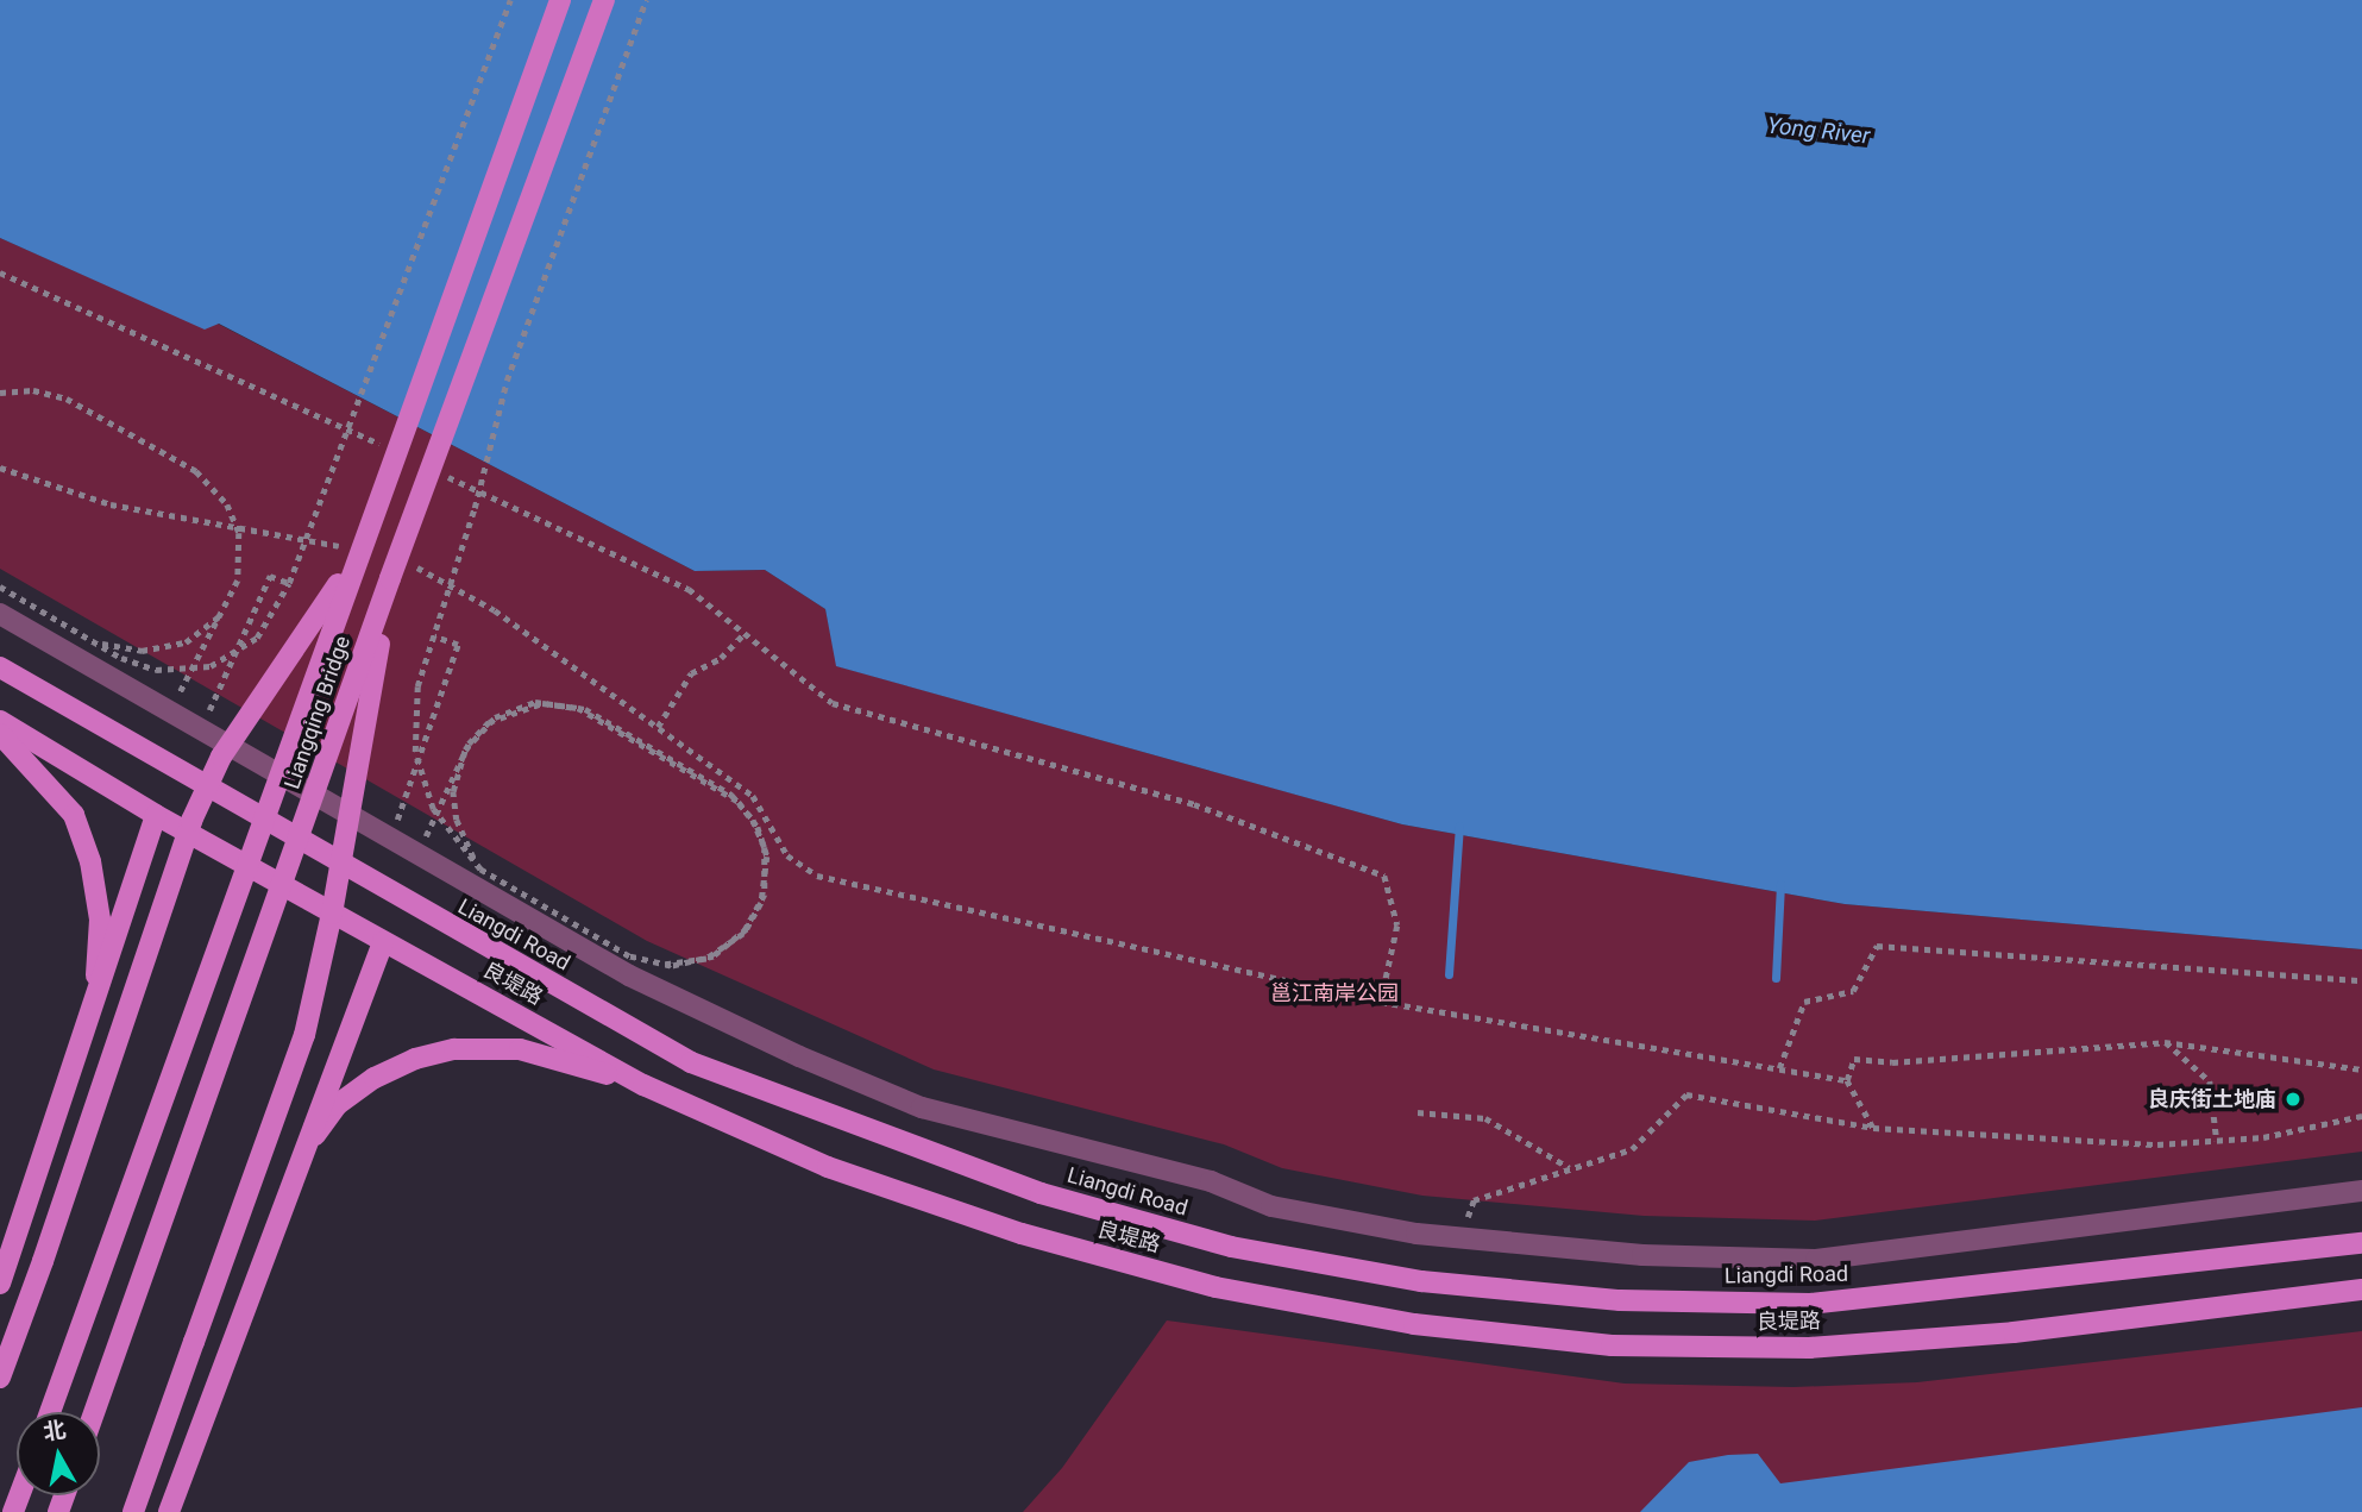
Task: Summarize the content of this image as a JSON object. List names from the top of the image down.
{
  "streets": {
    "main road": ["Liangqing Bridge", "Liangdi Road", "良堤路"]
  },
  "water": ["Yong River"],
  "parks": ["邕江南岸公园"],
  "places": ["良庆街土地庙"],
  "north": "top"
}
